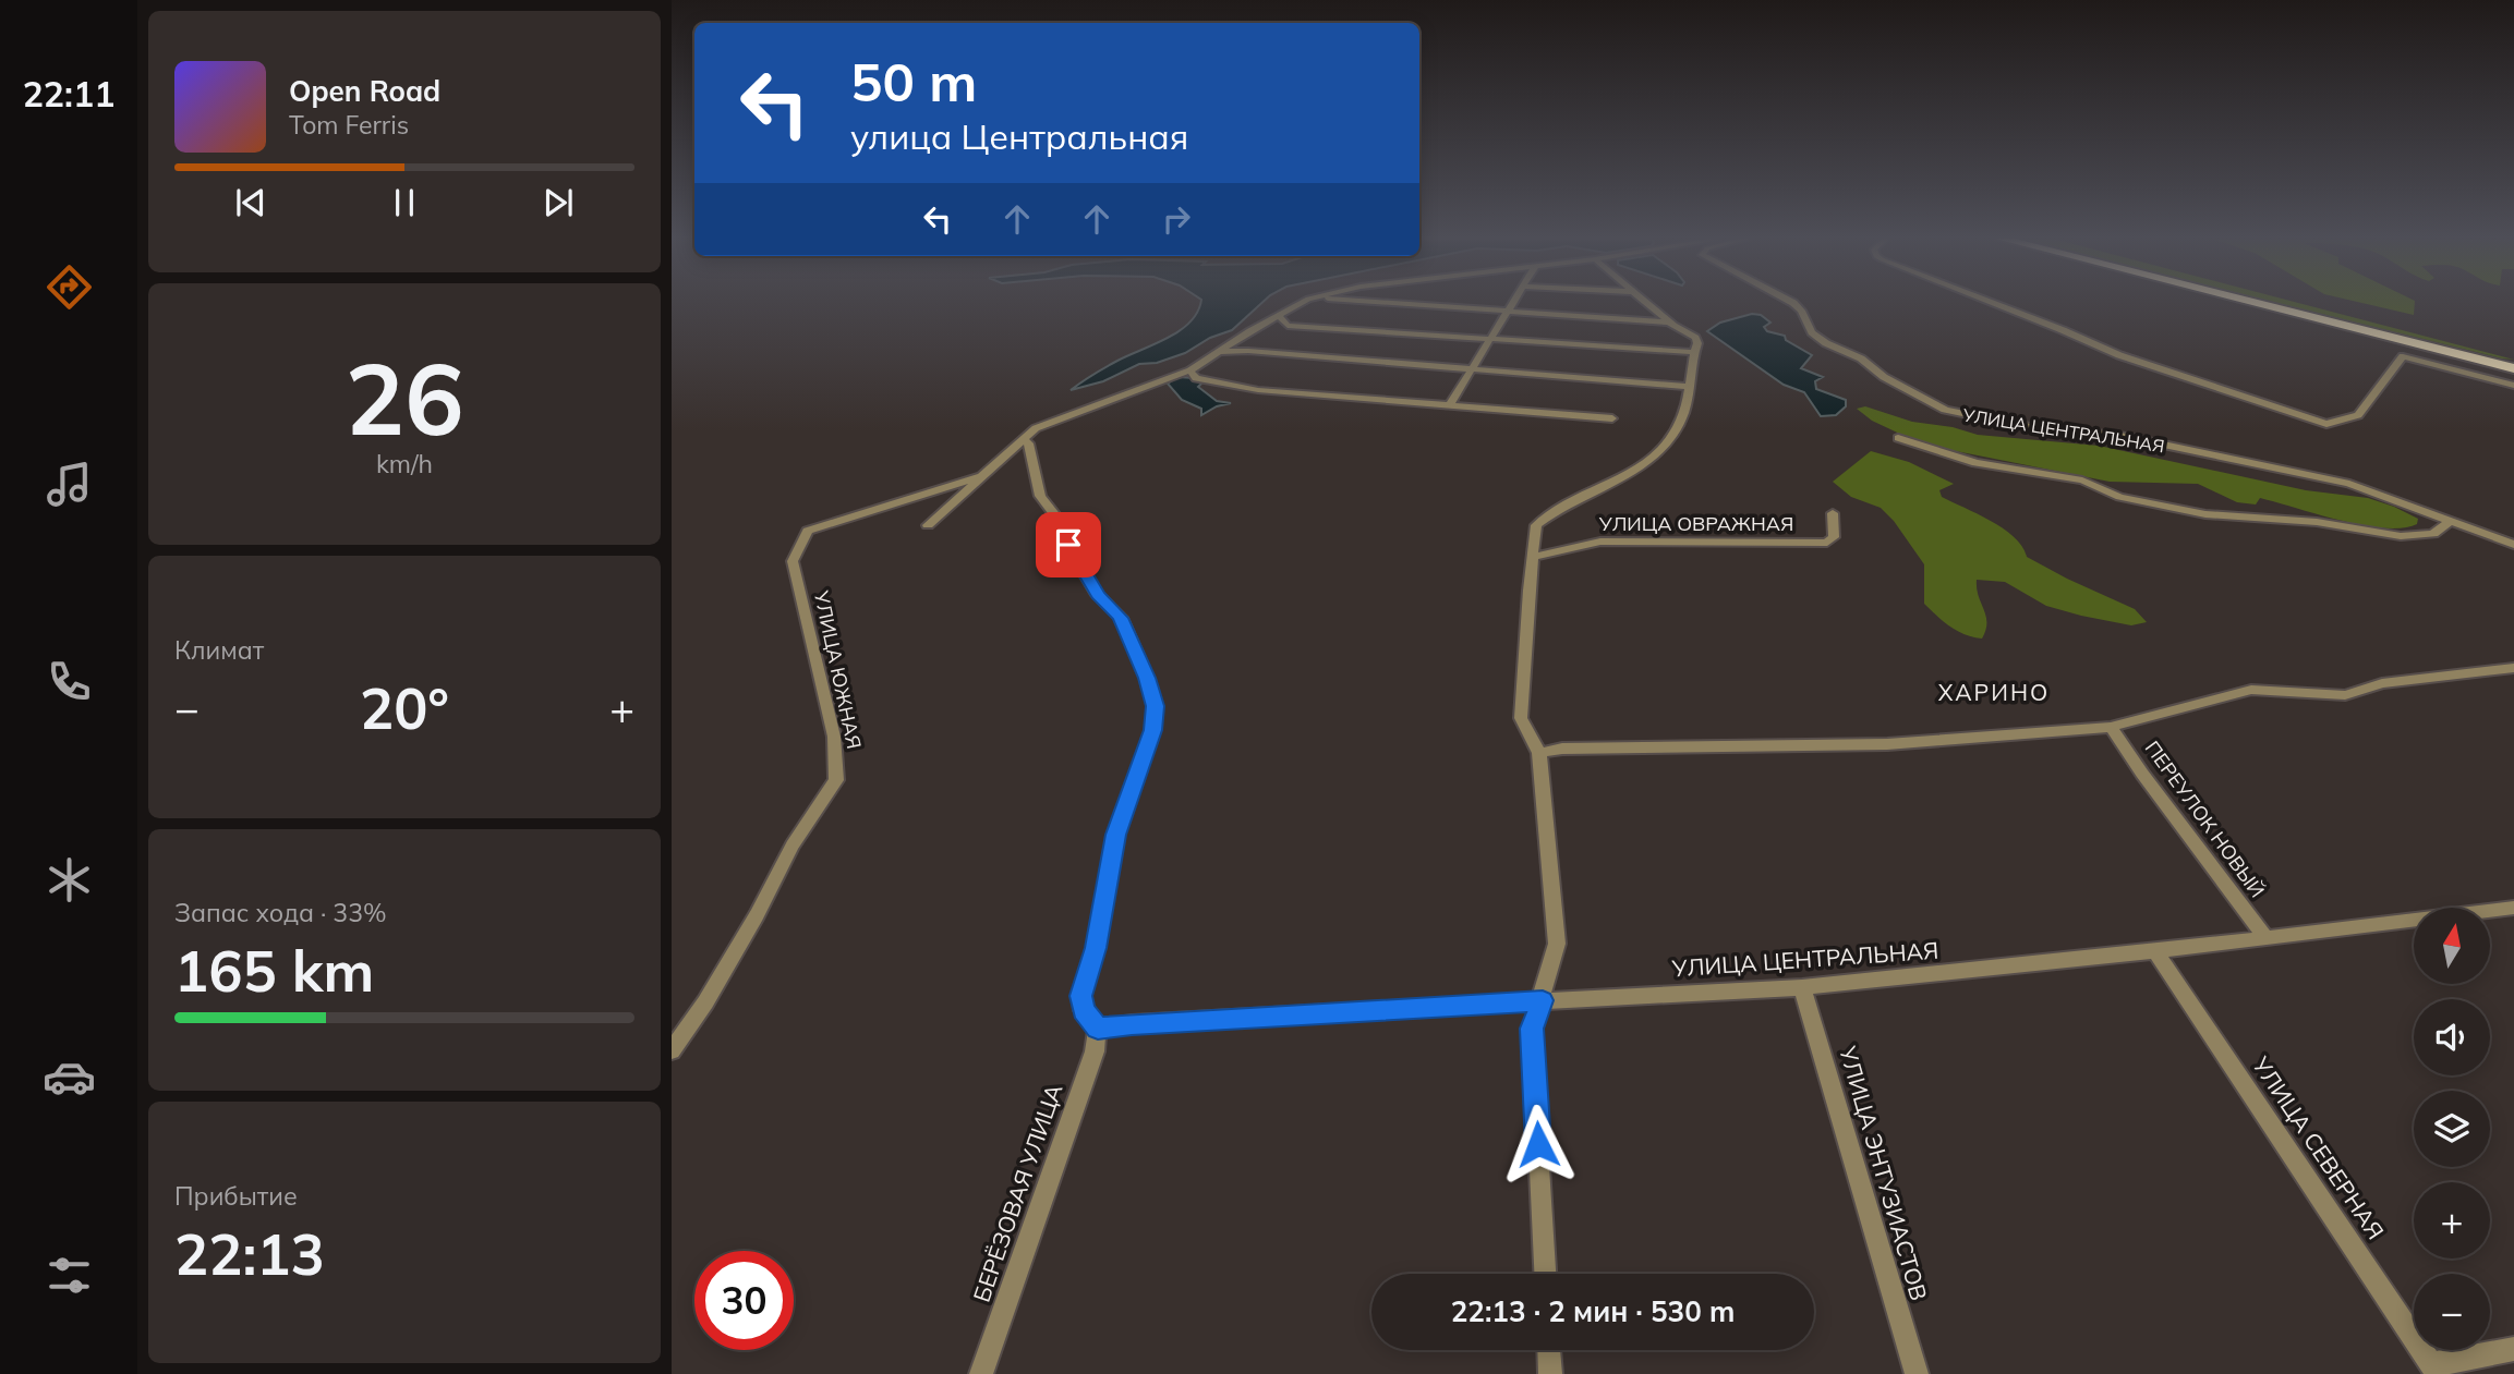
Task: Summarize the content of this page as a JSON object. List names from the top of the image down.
{
  "streets": {
    "street": [
      "УЛИЦА ЦЕНТРАЛЬНАЯ",
      "УЛИЦА ОВРАЖНАЯ",
      "УЛИЦА ЮЖНАЯ",
      "ПЕРЕУЛОК НОВЫЙ",
      "УЛИЦА СЕВЕРНАЯ",
      "УЛИЦА ЭНТУЗИАСТОВ",
      "БЕРЁЗОВАЯ УЛИЦА"
    ]
  },
  "crossings": [
    ["УЛИЦА ЦЕНТРАЛЬНАЯ", "ПЕРЕУЛОК НОВЫЙ"],
    ["УЛИЦА ЦЕНТРАЛЬНАЯ", "УЛИЦА СЕВЕРНАЯ"],
    ["УЛИЦА ЦЕНТРАЛЬНАЯ", "УЛИЦА ЭНТУЗИАСТОВ"],
    ["УЛИЦА ЦЕНТРАЛЬНАЯ", "БЕРЁЗОВАЯ УЛИЦА"]
  ],
  "districts": ["ХАРИНО"],
  "north": "top",
  "page": {
    "tabs": "22:11",
    "turn": ["50 m", "улица Центральная"],
    "song": ["Open Road", "Tom Ferris"],
    "tile": [
      ["26", "km/h"],
      "Климат",
      ["Запас хода · 33%", "165 km"],
      ["Прибытие", "22:13"]
    ],
    "heat": ["−", "20°", "+"],
    "map_buttons": ["+", "−"],
    "limit": "30",
    "trip": "22:13 · 2 мин · 530 m"
  }
}
